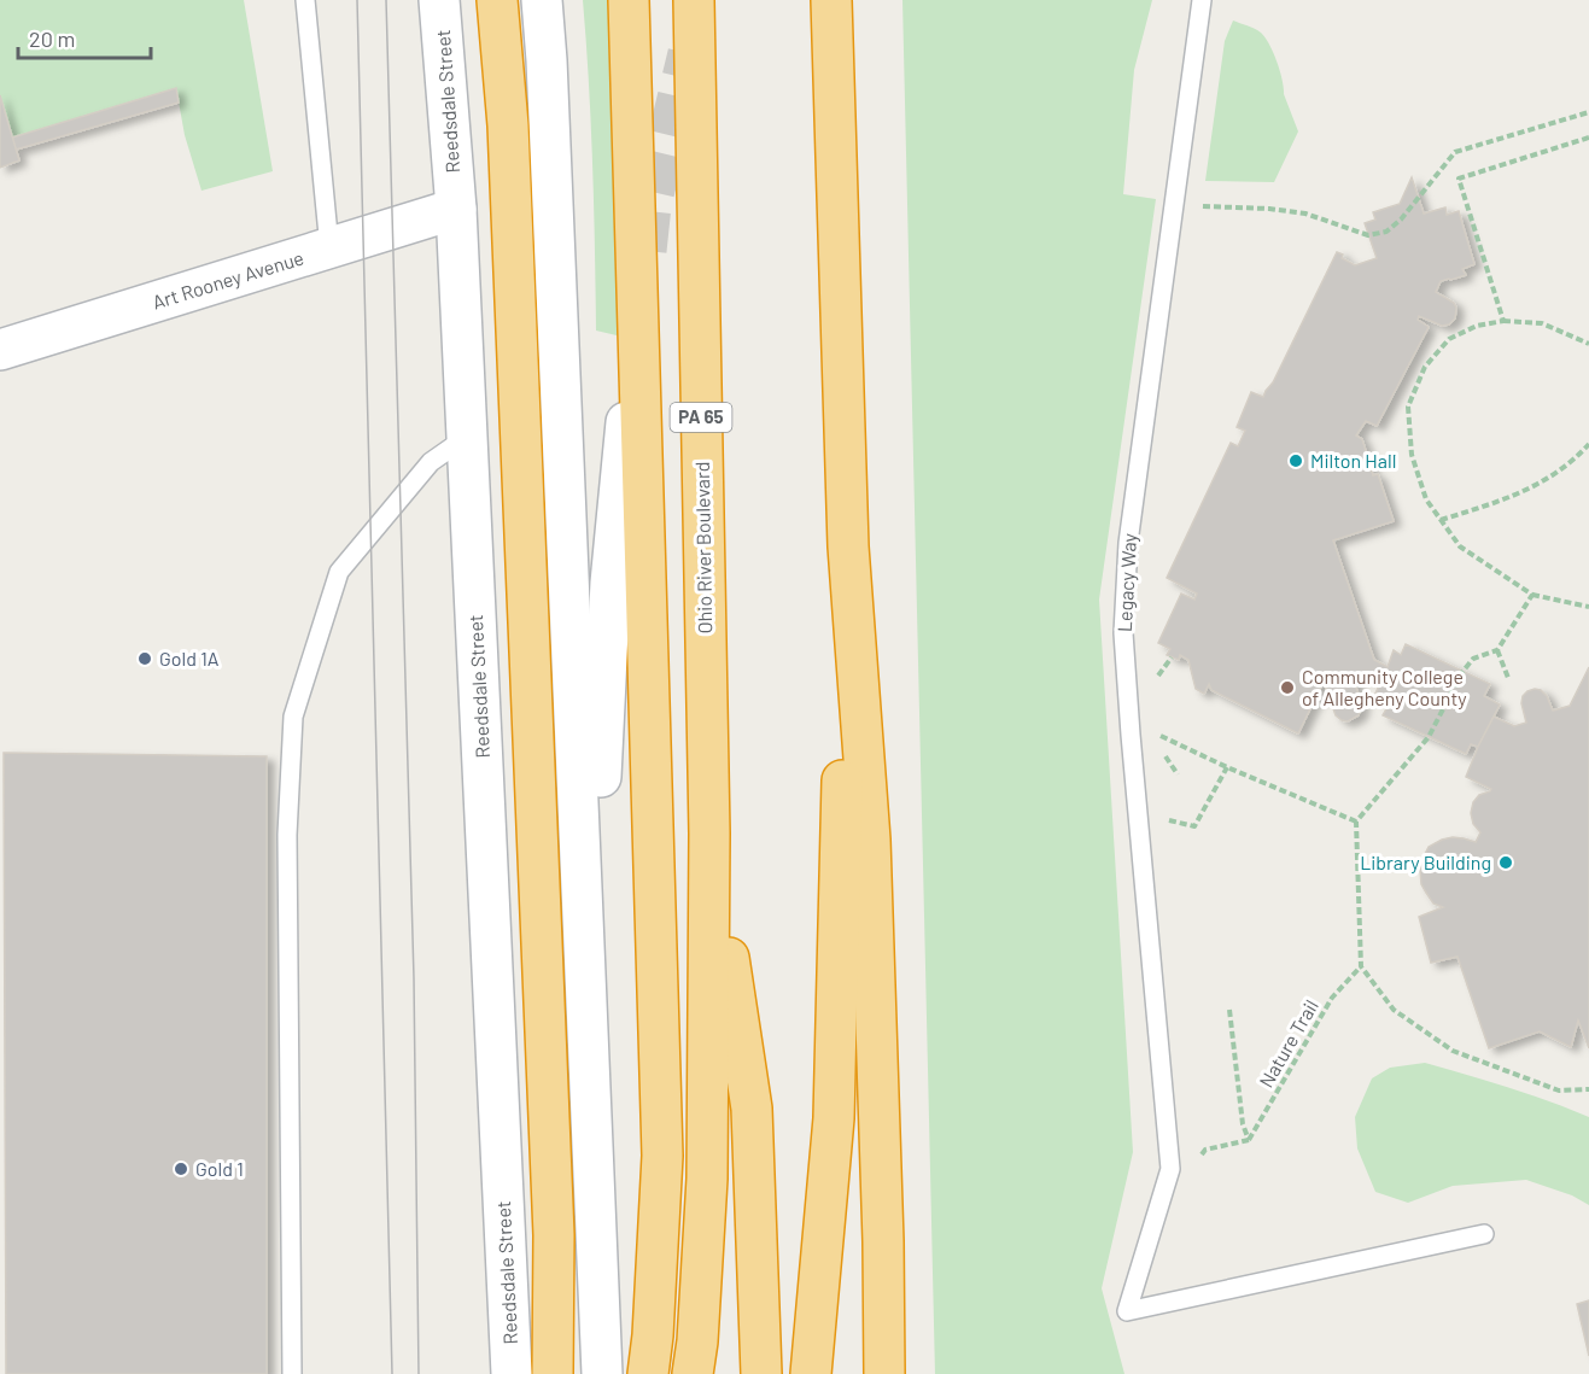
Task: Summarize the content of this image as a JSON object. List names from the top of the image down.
{
  "streets": {
    "highway": ["PA 65", "Ohio River Boulevard"],
    "main road": ["Reedsdale Street", "Art Rooney Avenue"],
    "lane": ["Legacy Way"],
    "path": ["Nature Trail"]
  },
  "crossings": [
    ["Reedsdale Street", "Art Rooney Avenue"]
  ],
  "places": [
    "Milton Hall",
    "Gold 1A",
    "Community College of Allegheny County",
    "Library Building",
    "Gold 1"
  ],
  "scale_bar": "20 m"
}
